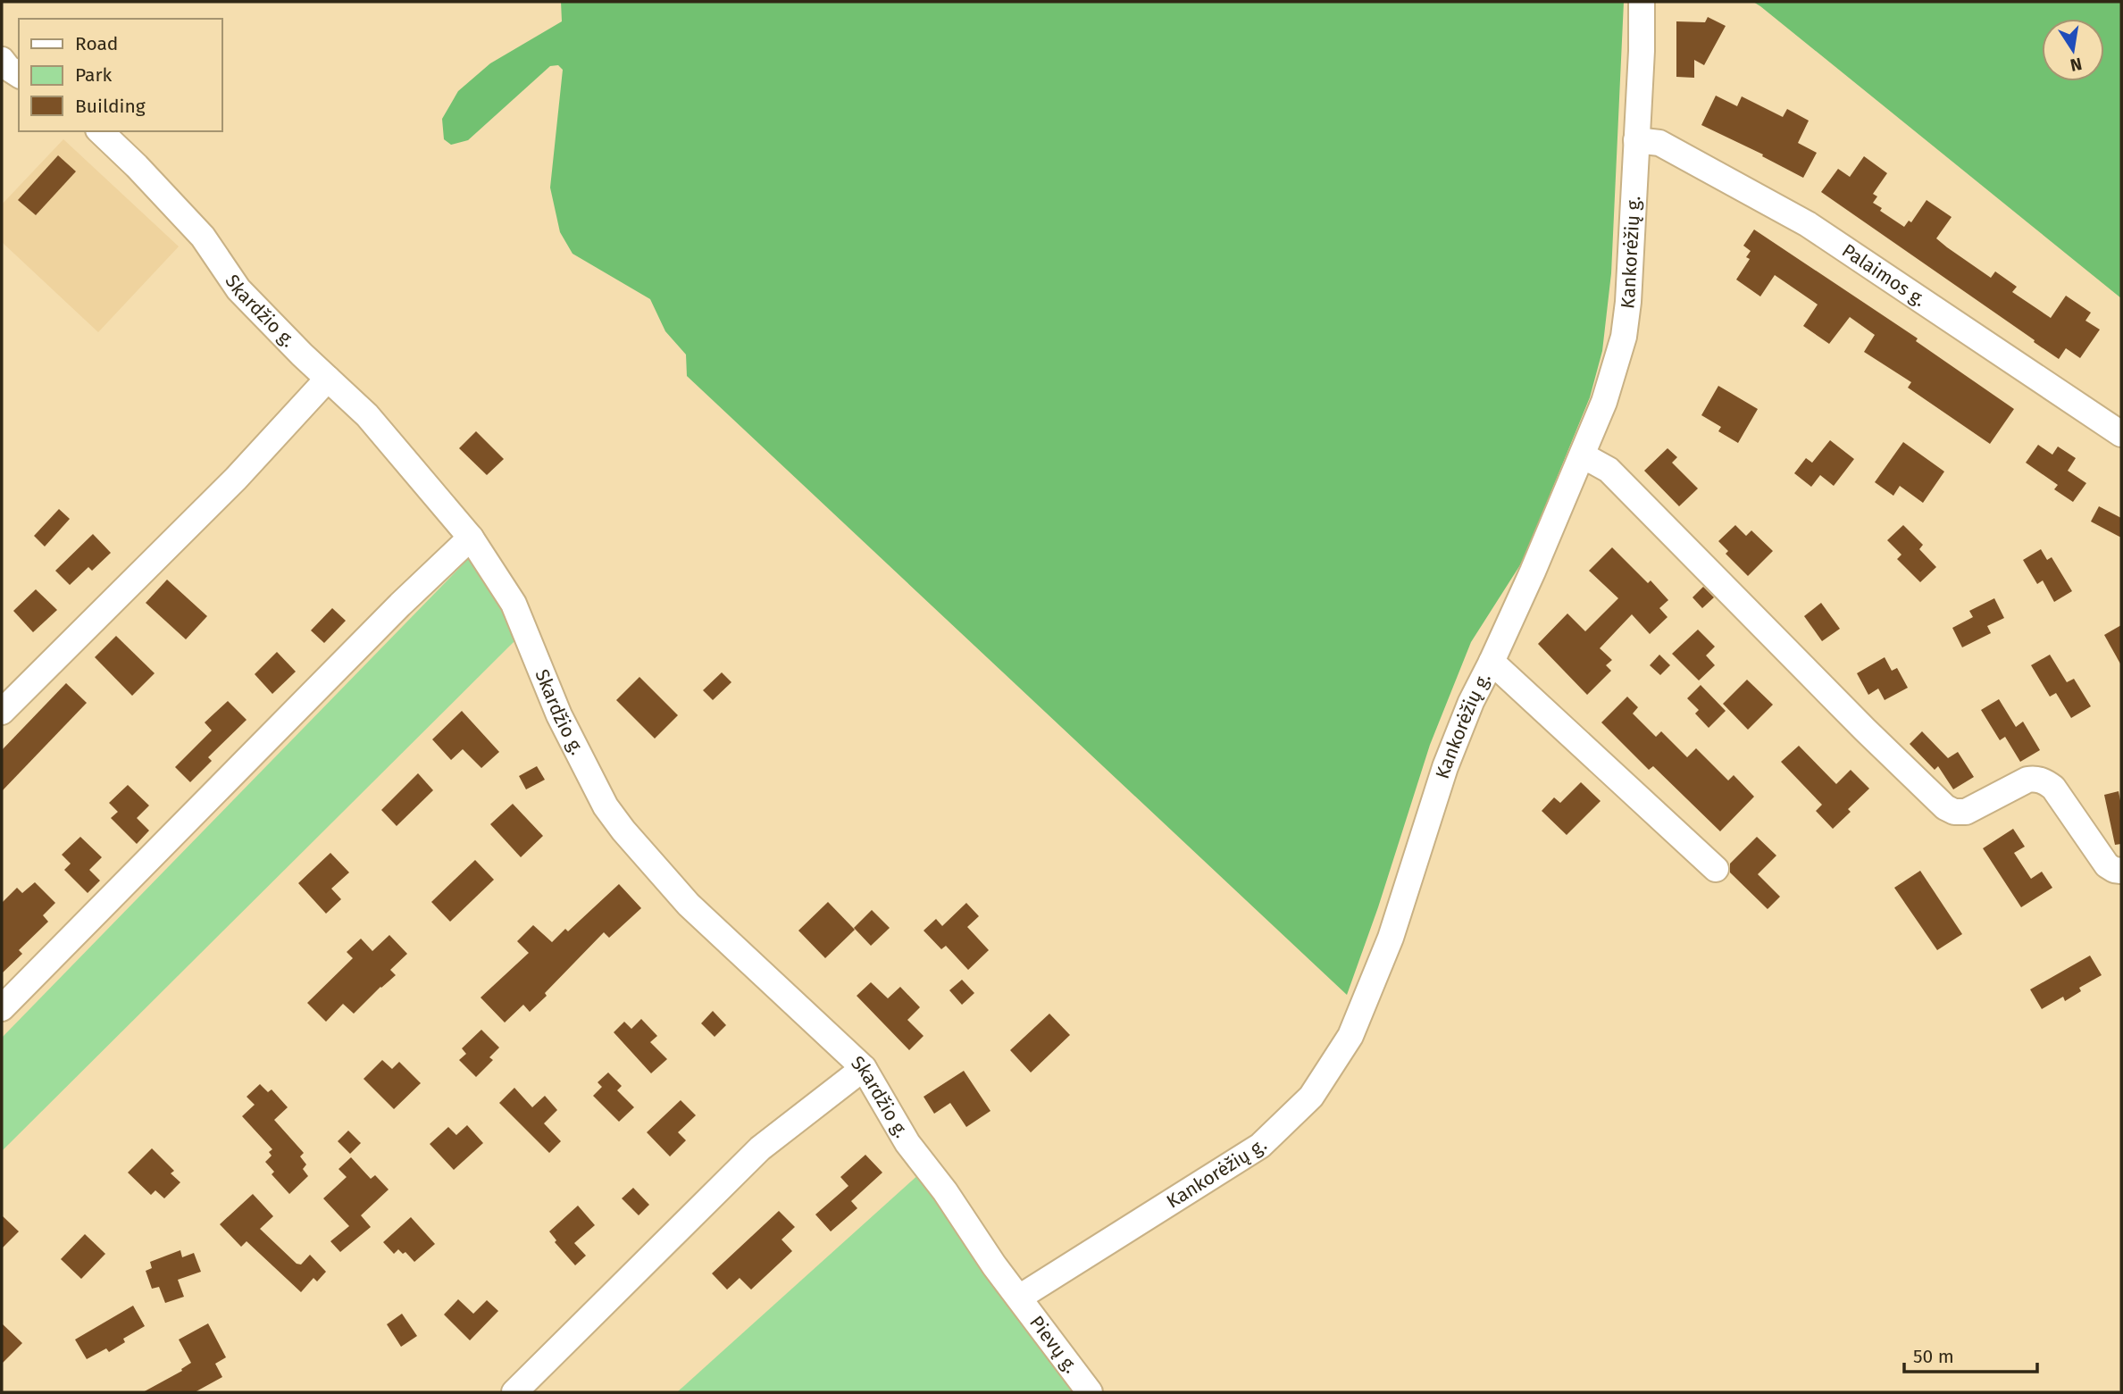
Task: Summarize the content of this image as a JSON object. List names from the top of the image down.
{
  "streets": {
    "street": [
      "Kankorėžių g.",
      "Palaimos g.",
      "Skardžio g.",
      "Pievų g."
    ]
  },
  "crossings": [
    ["Kankorėžių g.", "Palaimos g."],
    ["Kankorėžių g.", "Skardžio g."],
    ["Kankorėžių g.", "Pievų g."],
    ["Skardžio g.", "Pievų g."]
  ],
  "legend": ["Road", "Park", "Building"],
  "scale_bar": "50 m",
  "north": "bottom"
}
